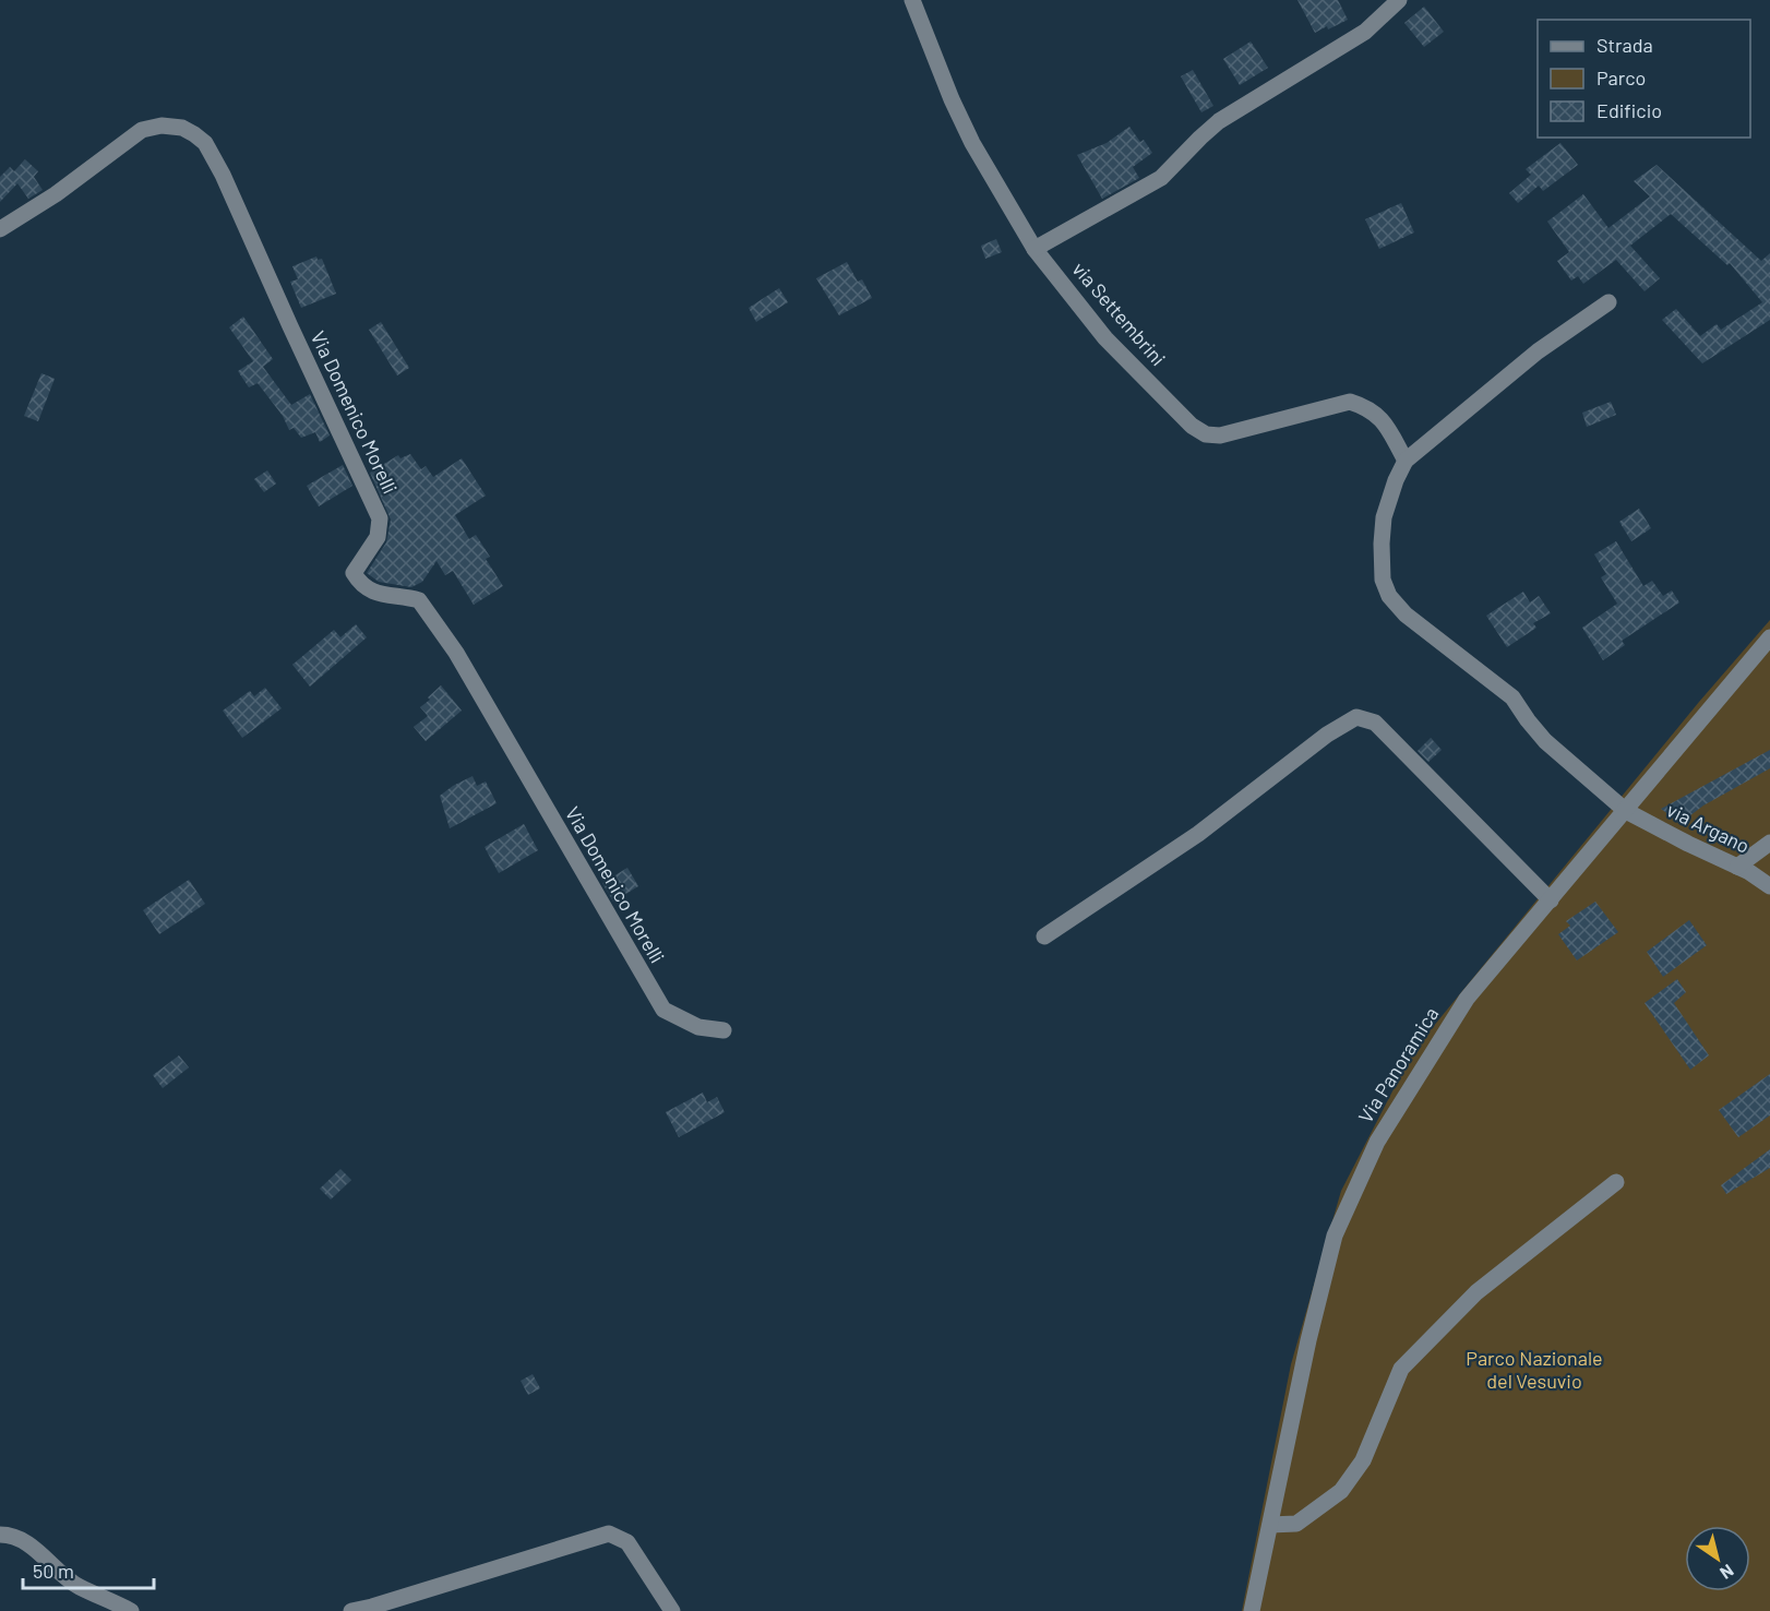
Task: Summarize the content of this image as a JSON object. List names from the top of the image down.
{
  "streets": {
    "street": [
      "via Settembrini",
      "Via Domenico Morelli",
      "via Argano",
      "Via Panoramica"
    ]
  },
  "crossings": [
    ["via Argano", "Via Panoramica"]
  ],
  "parks": ["Parco Nazionale del Vesuvio"],
  "legend": ["Strada", "Parco", "Edificio"],
  "scale_bar": "50 m",
  "north": "bottom right"
}
